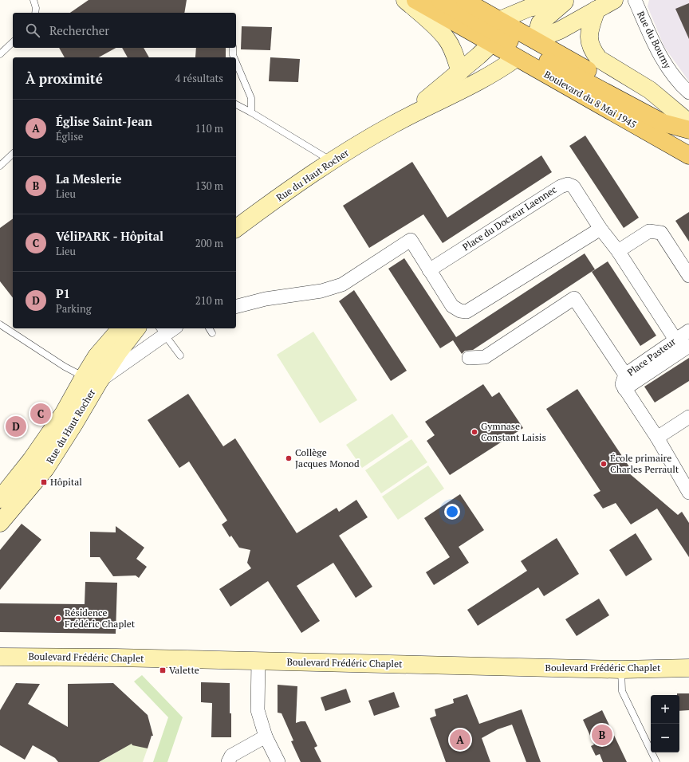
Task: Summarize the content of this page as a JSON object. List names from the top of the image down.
{
  "streets": {
    "main road": ["Boulevard du 8 Mai 1945"],
    "street": [
      "Rue du Bourny",
      "Rue du Haut Rocher",
      "Place du Docteur Laennec",
      "Place Pasteur",
      "Boulevard Frédéric Chaplet"
    ]
  },
  "crossings": [
    ["Boulevard du 8 Mai 1945", "Rue du Haut Rocher"],
    ["Place du Docteur Laennec", "Place Pasteur"]
  ],
  "places": {
    "other": [
      "Gymnase Constant Laisis",
      "Collège Jacques Monod",
      "École primaire Charles Perrault",
      "Résidence Frédéric Chaplet"
    ],
    "transit": ["Hôpital", "Valette"]
  },
  "page": {
    "search": "Rechercher",
    "heading": ["À proximité", "4 résultats"],
    "list": [
      {
        "mark": "A",
        "name": "Église Saint-Jean",
        "note": "Église",
        "value": "110 m"
      },
      {
        "mark": "B",
        "name": "La Meslerie",
        "note": "Lieu",
        "value": "130 m"
      },
      {
        "mark": "C",
        "name": "VéliPARK - Hôpital",
        "note": "Lieu",
        "value": "200 m"
      },
      {
        "mark": "D",
        "name": "P1",
        "note": "Parking",
        "value": "210 m"
      }
    ],
    "pins": [
      "C",
      "D",
      "B",
      "A"
    ],
    "map_buttons": ["+", "−"]
  }
}
